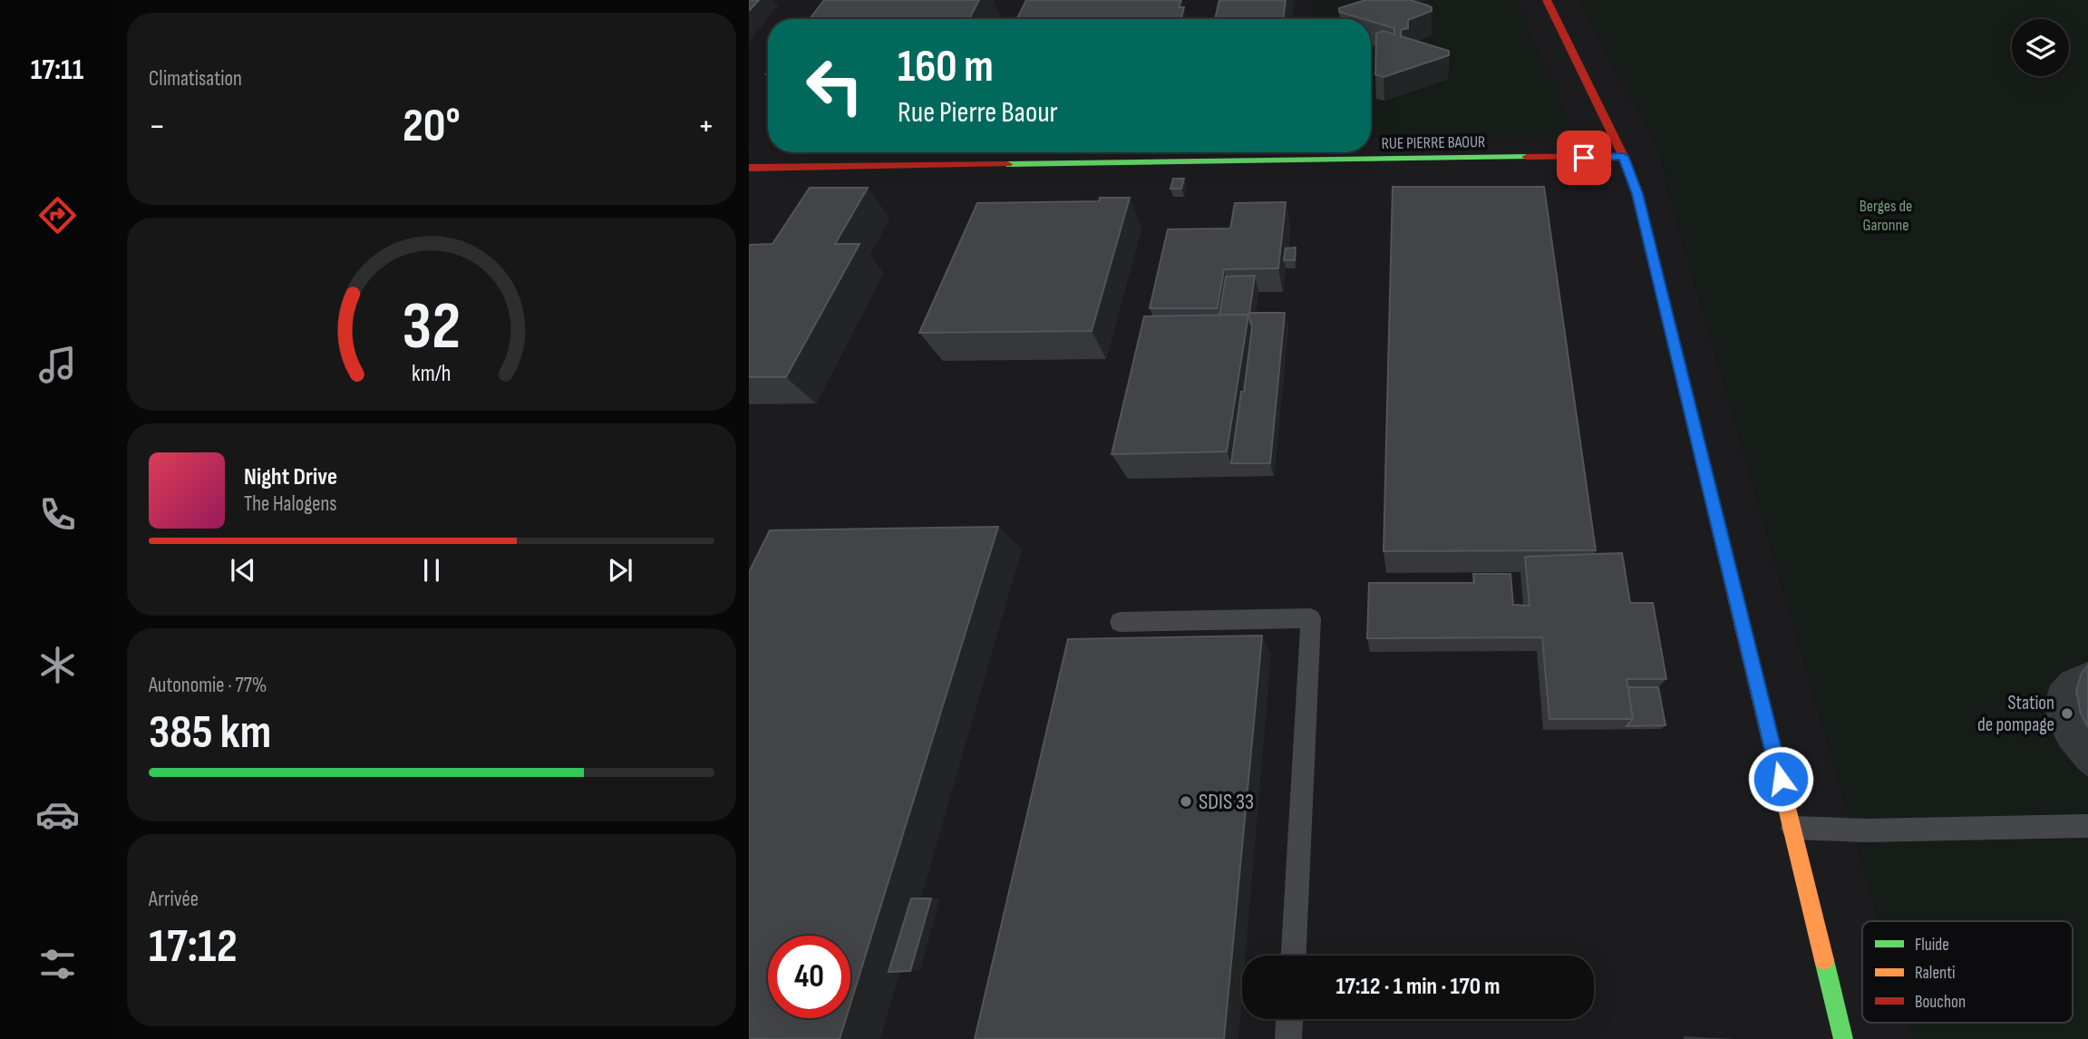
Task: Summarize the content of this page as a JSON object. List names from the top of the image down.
{
  "streets": {
    "street": ["RUE PIERRE BAOUR"]
  },
  "parks": ["Berges de Garonne"],
  "places": ["Station de pompage", "SDIS 33"],
  "legend": ["Fluide", "Ralenti", "Bouchon"],
  "page": {
    "tabs": "17:11",
    "tile": [
      "Climatisation",
      ["Autonomie · 77%", "385 km"],
      ["Arrivée", "17:12"]
    ],
    "turn": ["160 m", "Rue Pierre Baour"],
    "heat": ["−", "20°", "+"],
    "song": ["Night Drive", "The Halogens"],
    "limit": "40",
    "trip": "17:12 · 1 min · 170 m",
    "gauge": ["32", "km/h"]
  }
}
